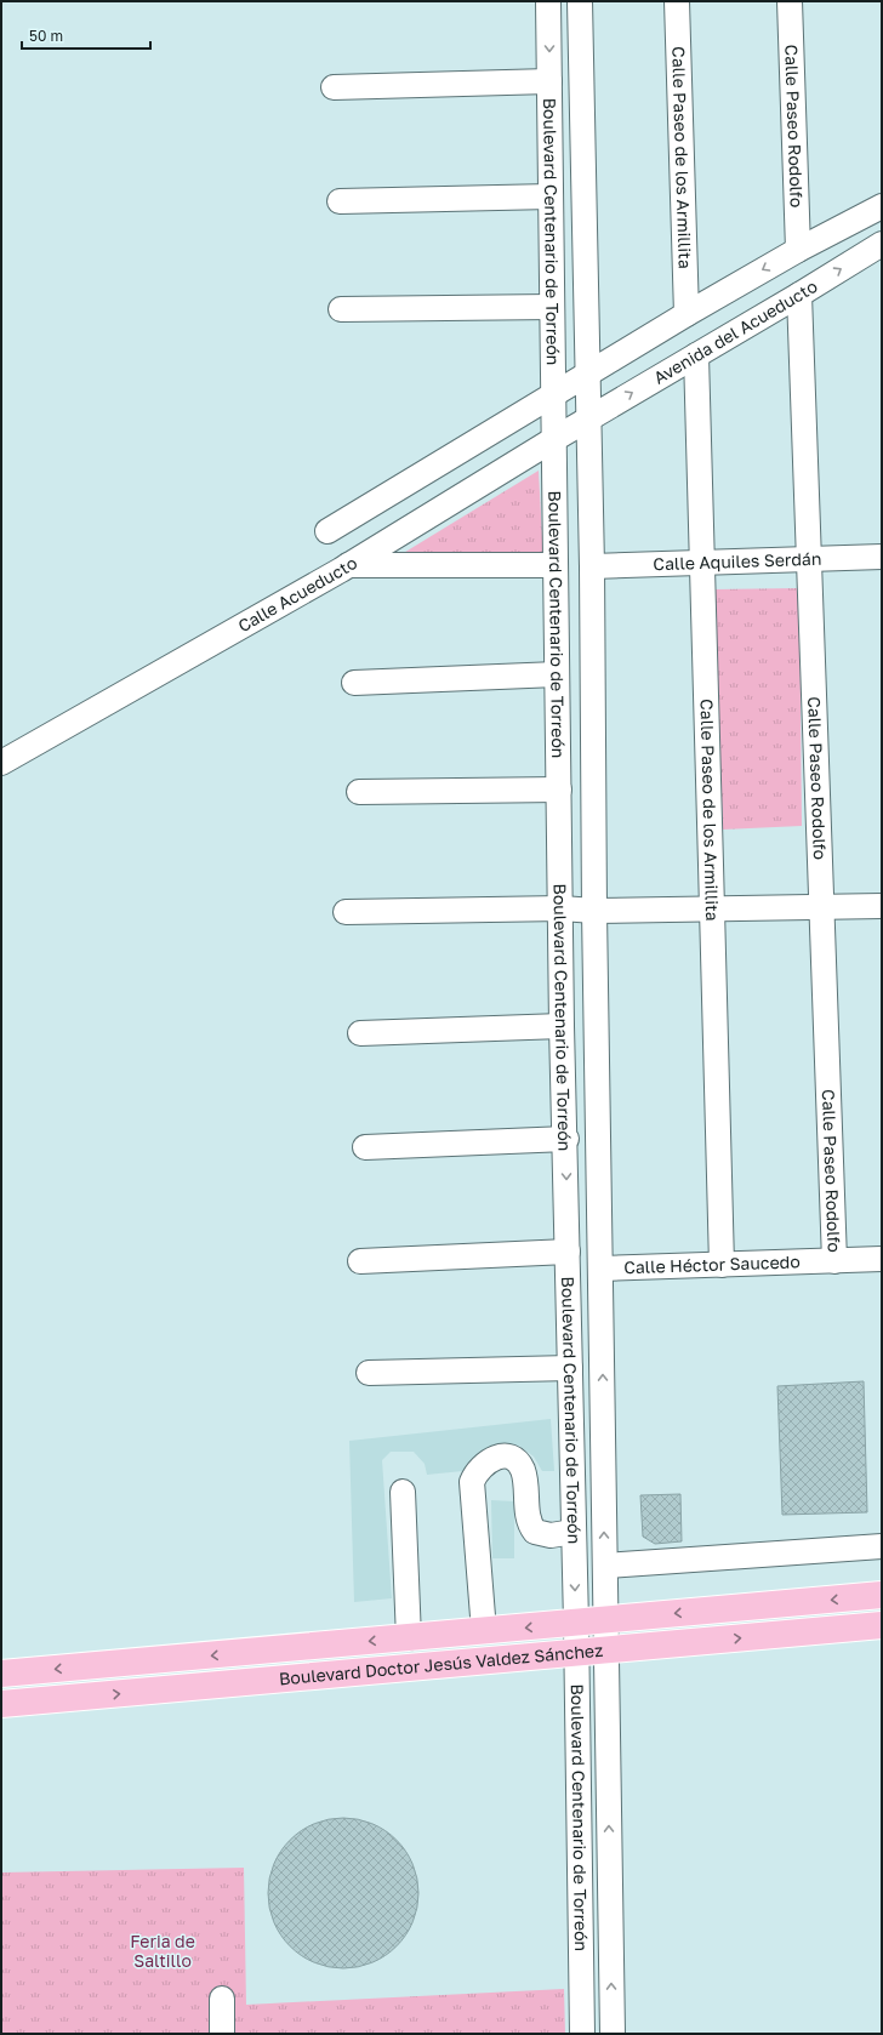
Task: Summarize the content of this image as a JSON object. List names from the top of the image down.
{
  "streets": {
    "main road": ["Boulevard Doctor Jesús Valdez Sánchez"],
    "street": [
      "Calle Paseo Rodolfo",
      "Calle Paseo de los Armillita",
      "Boulevard Centenario de Torreón",
      "Avenida del Acueducto",
      "Calle Aquiles Serdán",
      "Calle Acueducto",
      "Calle Héctor Saucedo"
    ]
  },
  "crossings": [
    ["Calle Paseo Rodolfo", "Avenida del Acueducto"],
    ["Calle Paseo Rodolfo", "Calle Aquiles Serdán"],
    ["Calle Paseo Rodolfo", "Calle Héctor Saucedo"],
    ["Calle Paseo de los Armillita", "Avenida del Acueducto"],
    ["Calle Paseo de los Armillita", "Calle Aquiles Serdán"],
    ["Calle Paseo de los Armillita", "Calle Héctor Saucedo"],
    ["Boulevard Centenario de Torreón", "Avenida del Acueducto"],
    ["Boulevard Centenario de Torreón", "Calle Aquiles Serdán"],
    ["Boulevard Centenario de Torreón", "Calle Acueducto"],
    ["Boulevard Centenario de Torreón", "Calle Héctor Saucedo"],
    ["Boulevard Centenario de Torreón", "Boulevard Doctor Jesús Valdez Sánchez"],
    ["Avenida del Acueducto", "Calle Acueducto"]
  ],
  "parks": ["Feria de Saltillo"],
  "scale_bar": "50 m"
}
